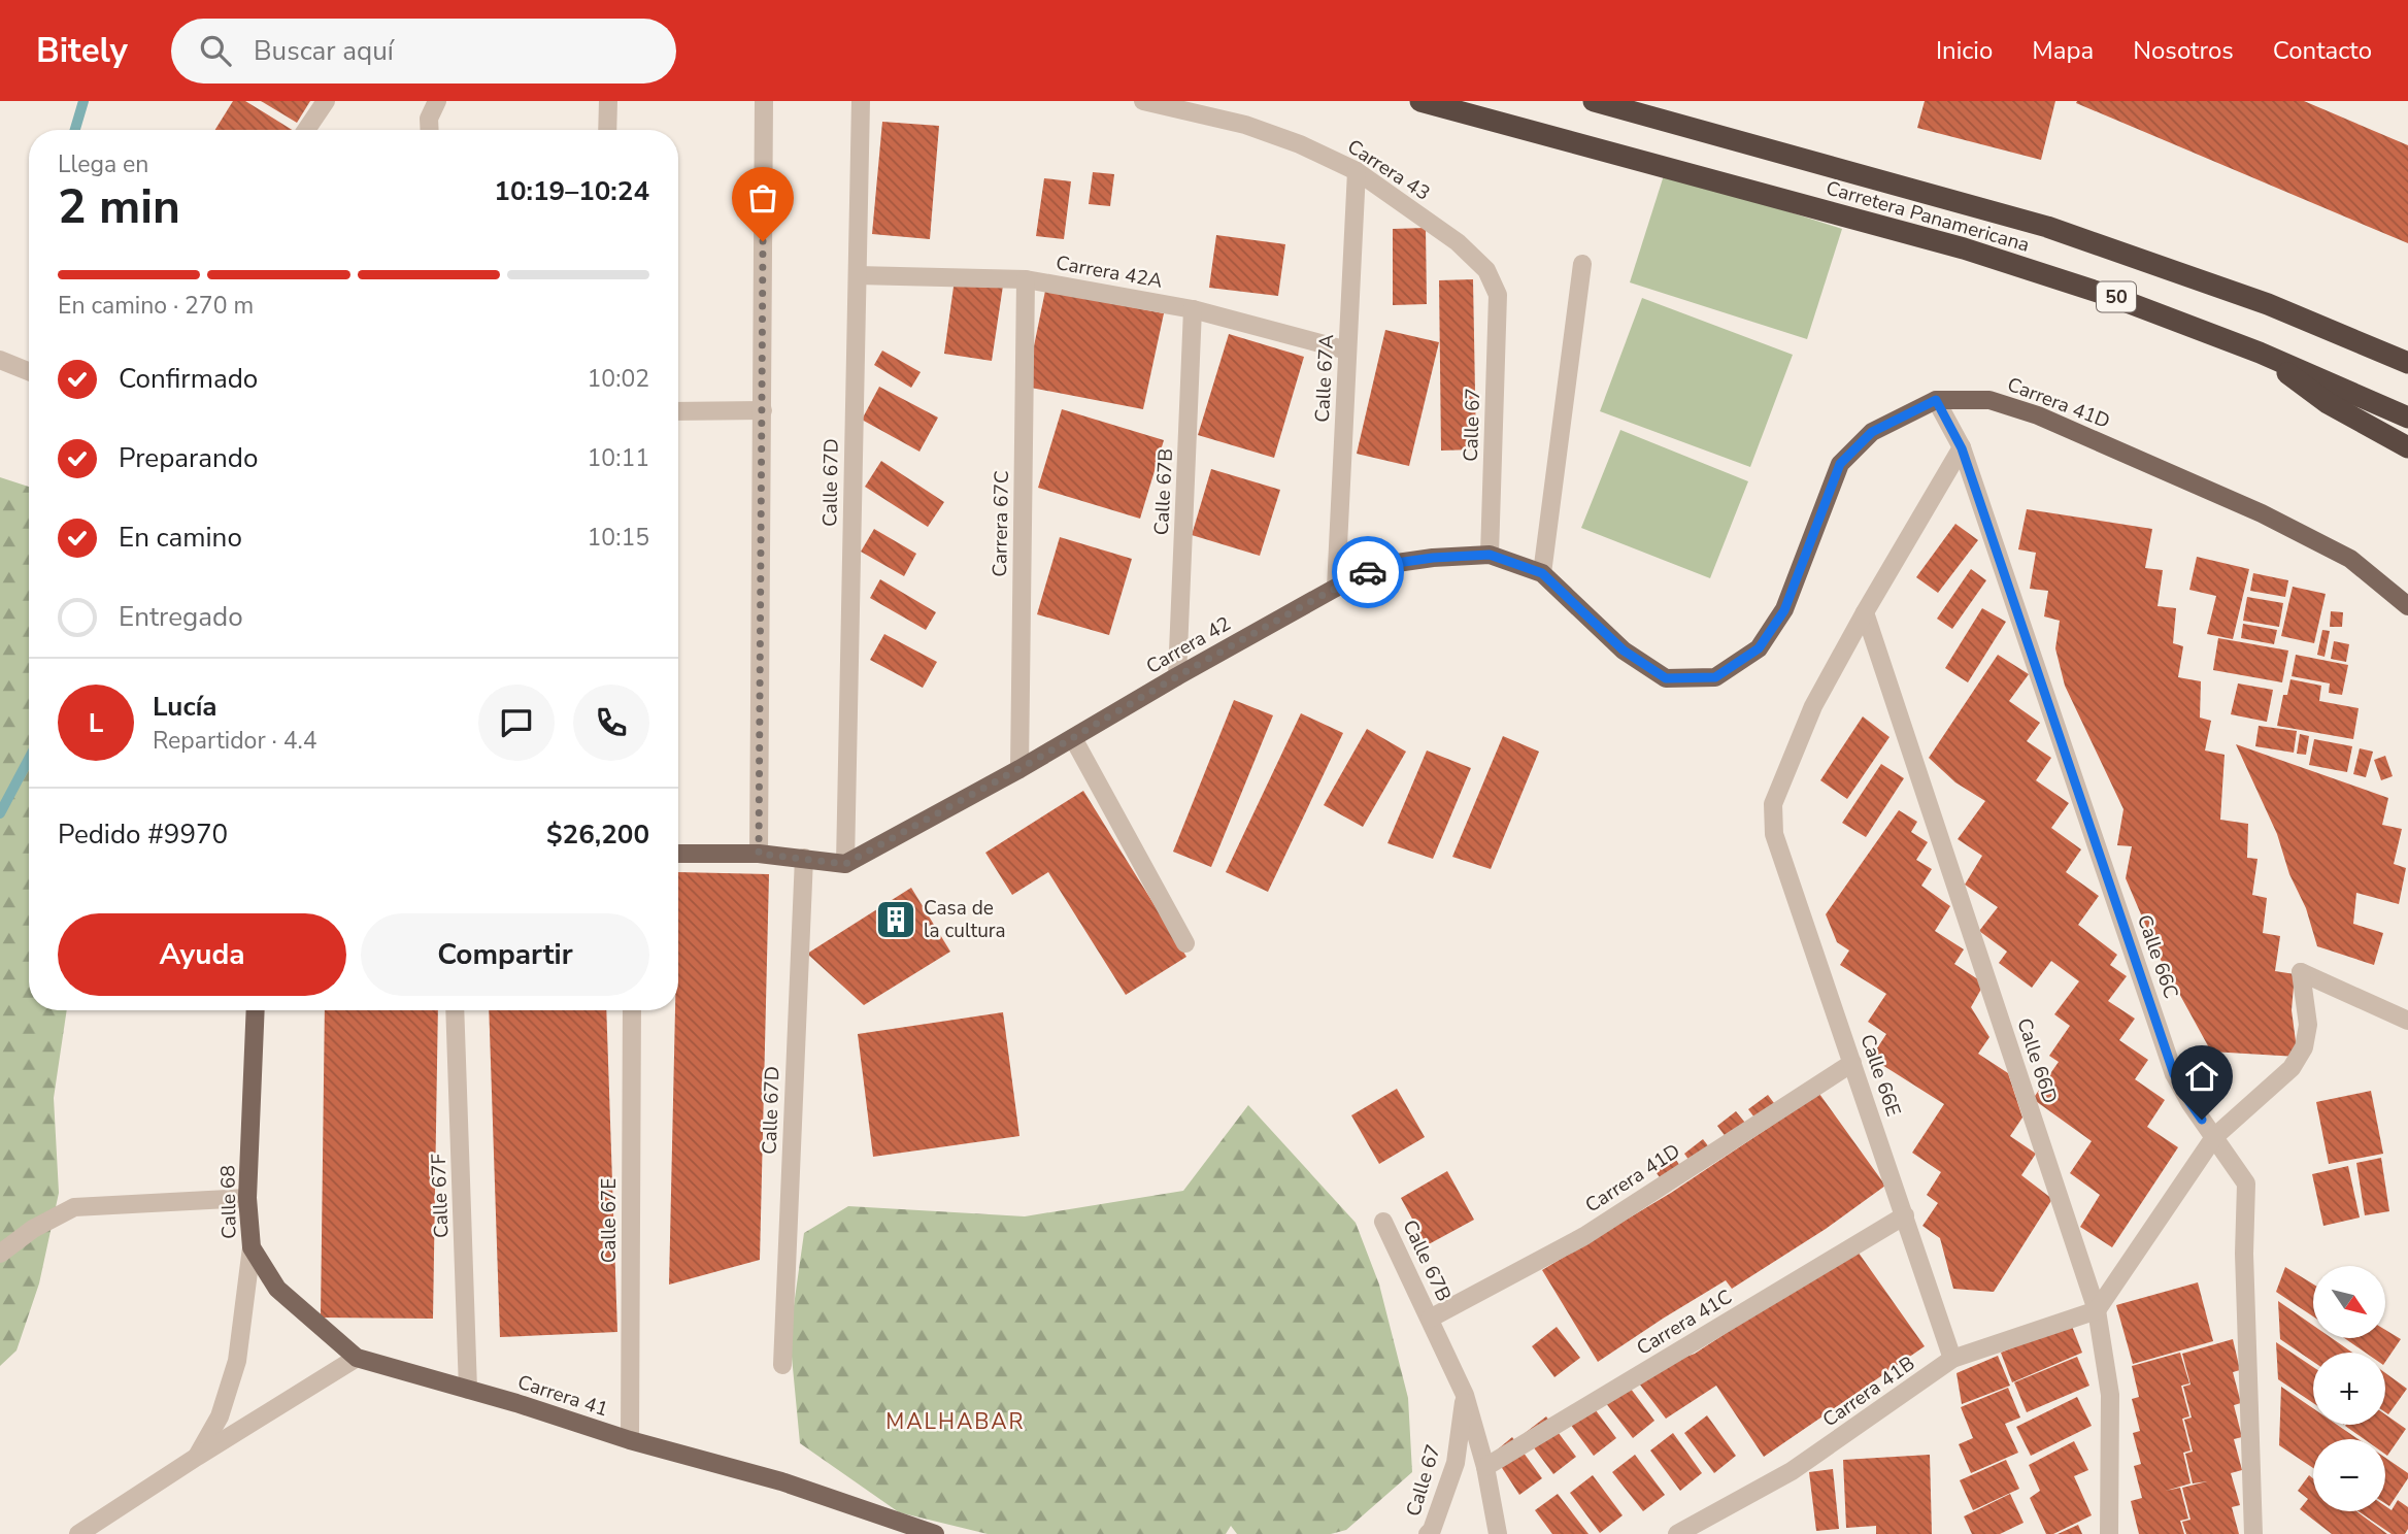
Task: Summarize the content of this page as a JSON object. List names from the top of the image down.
{
  "streets": {
    "highway": ["Carretera Panamericana", "50"],
    "main road": [
      "Carrera 41D",
      "Carrera 42",
      "Calle 68",
      "Carrera 41"
    ],
    "street": [
      "Carrera 43",
      "Carrera 42A",
      "Calle 67A",
      "Calle 67",
      "Calle 67D",
      "Calle 67B",
      "Carrera 67C",
      "Calle 66C",
      "Calle 66D",
      "Calle 66E",
      "Calle 67F",
      "Calle 67E",
      "Carrera 41C",
      "Carrera 41B"
    ]
  },
  "crossings": [
    ["Carrera 43", "Calle 67A"],
    ["Carrera 43", "Calle 67"],
    ["Carrera 42A", "Calle 67A"],
    ["Carrera 42A", "Calle 67D"],
    ["Carrera 42A", "Calle 67B"],
    ["Carrera 42A", "Carrera 67C"],
    ["Calle 67A", "Carrera 42"],
    ["Carrera 41D", "Calle 67B"],
    ["Carrera 41D", "Carrera 42"],
    ["Carrera 41D", "Calle 66C"],
    ["Carrera 41D", "Calle 66E"],
    ["Calle 67", "Carrera 42"],
    ["Calle 67D", "Carrera 42"],
    ["Calle 67B", "Carrera 42"],
    ["Carrera 67C", "Carrera 42"],
    ["Calle 66D", "Calle 66E"],
    ["Calle 66D", "Carrera 41B"],
    ["Calle 66E", "Carrera 41C"],
    ["Calle 66E", "Carrera 41B"],
    ["Calle 67F", "Carrera 41"],
    ["Calle 68", "Carrera 41"],
    ["Calle 67E", "Carrera 41"]
  ],
  "districts": ["MALHABAR"],
  "places": {
    "building": ["Casa de la cultura"]
  },
  "north": "bottom right",
  "page": {
    "header": "Bitely",
    "search": "Buscar aquí",
    "nav": [
      "Inicio",
      "Mapa",
      "Nosotros",
      "Contacto"
    ],
    "heading": ["2 min", "Llega en", "10:19–10:24"],
    "panel": [
      "Lucía",
      "Repartidor · 4.4",
      "Pedido #9970",
      "$26,200"
    ],
    "bar": "En camino · 270 m",
    "list": [
      ["Confirmado", "10:02"],
      ["Preparando", "10:11"],
      ["En camino", "10:15"],
      "Entregado"
    ],
    "round": "L",
    "buttons": ["Ayuda", "Compartir"],
    "map_buttons": ["+", "−"]
  }
}
